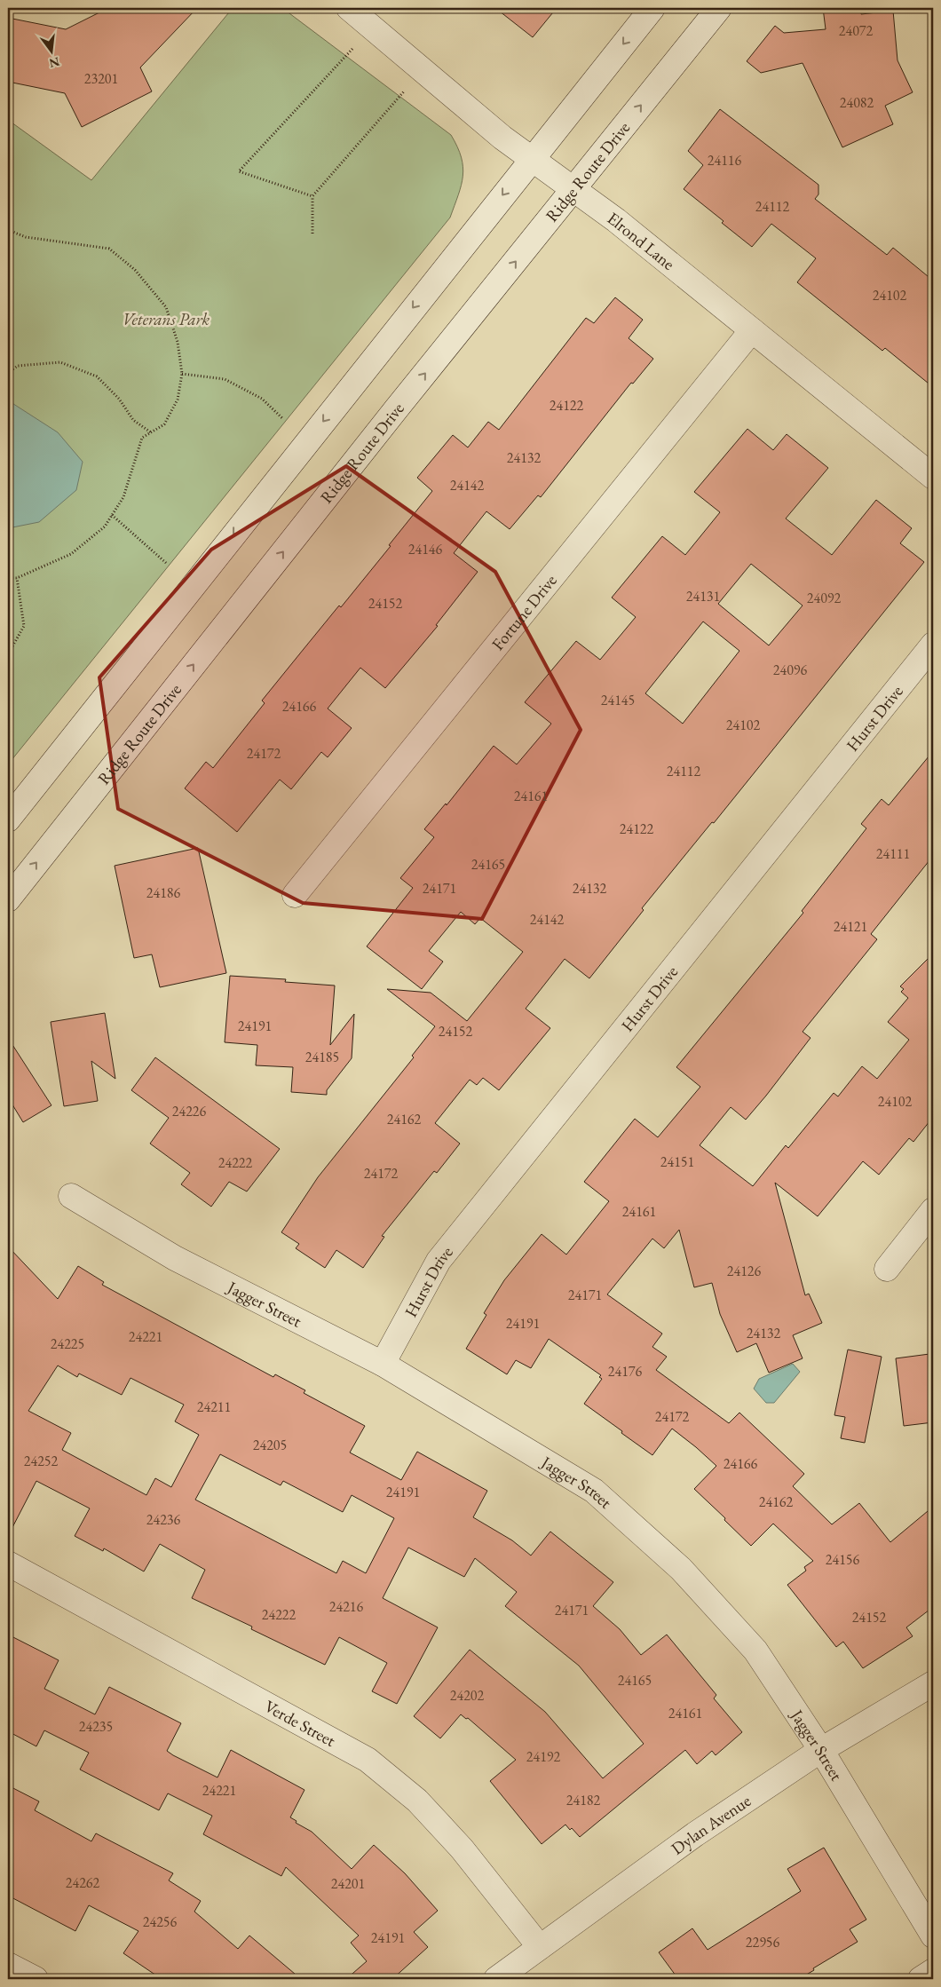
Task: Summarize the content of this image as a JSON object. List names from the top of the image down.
{
  "streets": {
    "street": [
      "Ridge Route Drive",
      "Elrond Lane",
      "Fortune Drive",
      "Hurst Drive",
      "Jagger Street",
      "Verde Street",
      "Dylan Avenue"
    ]
  },
  "crossings": [
    ["Ridge Route Drive", "Elrond Lane"],
    ["Elrond Lane", "Fortune Drive"],
    ["Hurst Drive", "Jagger Street"],
    ["Jagger Street", "Dylan Avenue"],
    ["Verde Street", "Dylan Avenue"]
  ],
  "parks": ["Veterans Park"],
  "house_numbers": [
    "24072",
    "23201",
    "24082",
    "24116",
    "24112",
    "24102",
    "24122",
    "24132",
    "24142",
    "24146",
    "24131",
    "24092",
    "24152",
    "24096",
    "24145",
    "24166",
    "24102",
    "24172",
    "24112",
    "24161",
    "24122",
    "24111",
    "24165",
    "24171",
    "24132",
    "24186",
    "24142",
    "24121",
    "24191",
    "24152",
    "24185",
    "24102",
    "24226",
    "24162",
    "24151",
    "24222",
    "24172",
    "24161",
    "24126",
    "24171",
    "24191",
    "24132",
    "24221",
    "24225",
    "24176",
    "24211",
    "24172",
    "24205",
    "24252",
    "24166",
    "24191",
    "24162",
    "24236",
    "24156",
    "24216",
    "24171",
    "24222",
    "24152",
    "24165",
    "24202",
    "24161",
    "24235",
    "24192",
    "24221",
    "24182",
    "24262",
    "24201",
    "24256",
    "24191",
    "22956"
  ],
  "north": "bottom"
}
